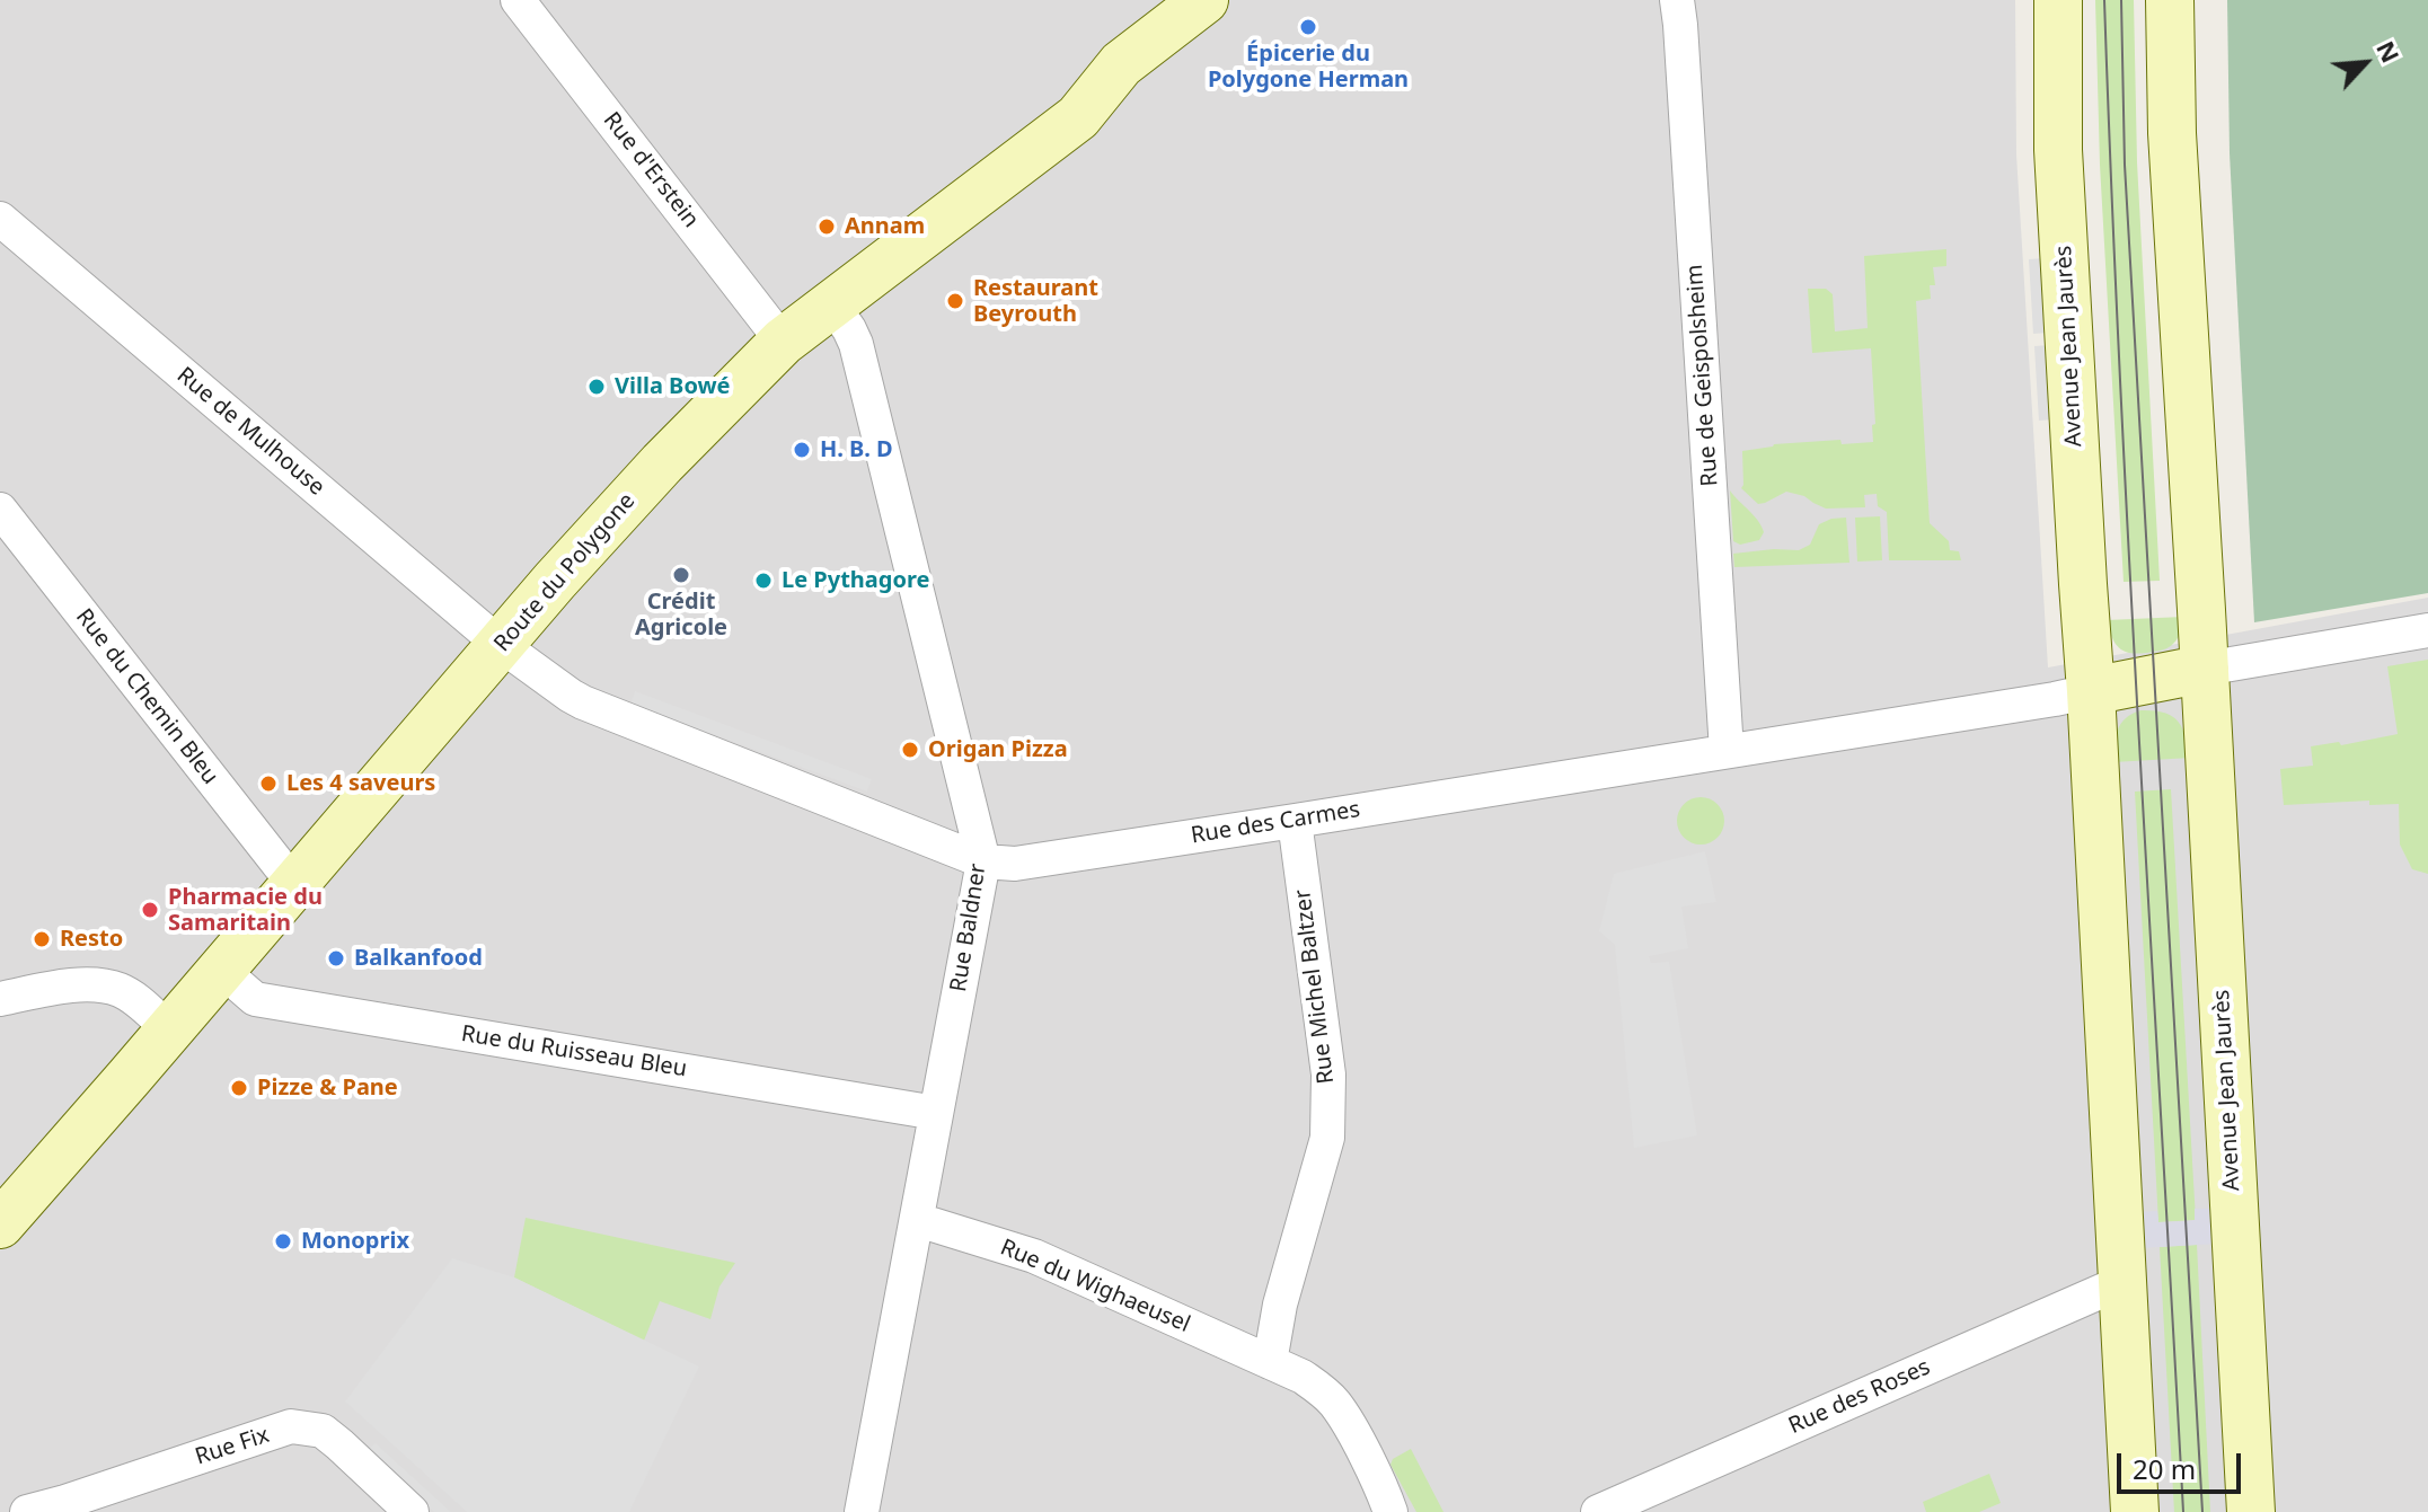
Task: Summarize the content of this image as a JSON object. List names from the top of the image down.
{
  "streets": {
    "main road": ["Avenue Jean Jaurès", "Route du Polygone"],
    "street": [
      "Rue d'Erstein",
      "Rue de Geispolsheim",
      "Rue de Mulhouse",
      "Rue du Chemin Bleu",
      "Rue des Carmes",
      "Rue Baldner",
      "Rue Michel Baltzer",
      "Rue du Ruisseau Bleu",
      "Rue du Wighaeusel",
      "Rue des Roses",
      "Rue Fix"
    ]
  },
  "crossings": [
    ["Rue d'Erstein", "Route du Polygone"],
    ["Avenue Jean Jaurès", "Rue des Carmes"],
    ["Avenue Jean Jaurès", "Rue des Roses"],
    ["Rue de Geispolsheim", "Rue des Carmes"],
    ["Rue de Mulhouse", "Route du Polygone"],
    ["Rue de Mulhouse", "Rue des Carmes"],
    ["Route du Polygone", "Rue du Chemin Bleu"],
    ["Route du Polygone", "Rue des Carmes"],
    ["Route du Polygone", "Rue Baldner"],
    ["Route du Polygone", "Rue du Ruisseau Bleu"],
    ["Rue des Carmes", "Rue Baldner"],
    ["Rue des Carmes", "Rue Michel Baltzer"],
    ["Rue Baldner", "Rue du Ruisseau Bleu"],
    ["Rue Baldner", "Rue du Wighaeusel"],
    ["Rue Michel Baltzer", "Rue du Wighaeusel"]
  ],
  "places": [
    "Épicerie du Polygone Herman",
    "Annam",
    "Restaurant Beyrouth",
    "Villa Bowé",
    "H. B. D",
    "Crédit Agricole",
    "Le Pythagore",
    "Origan Pizza",
    "Les 4 saveurs",
    "Pharmacie du Samaritain",
    "Resto",
    "Balkanfood",
    "Pizze & Pane",
    "Monoprix"
  ],
  "scale_bar": "20 m",
  "north": "top right"
}
